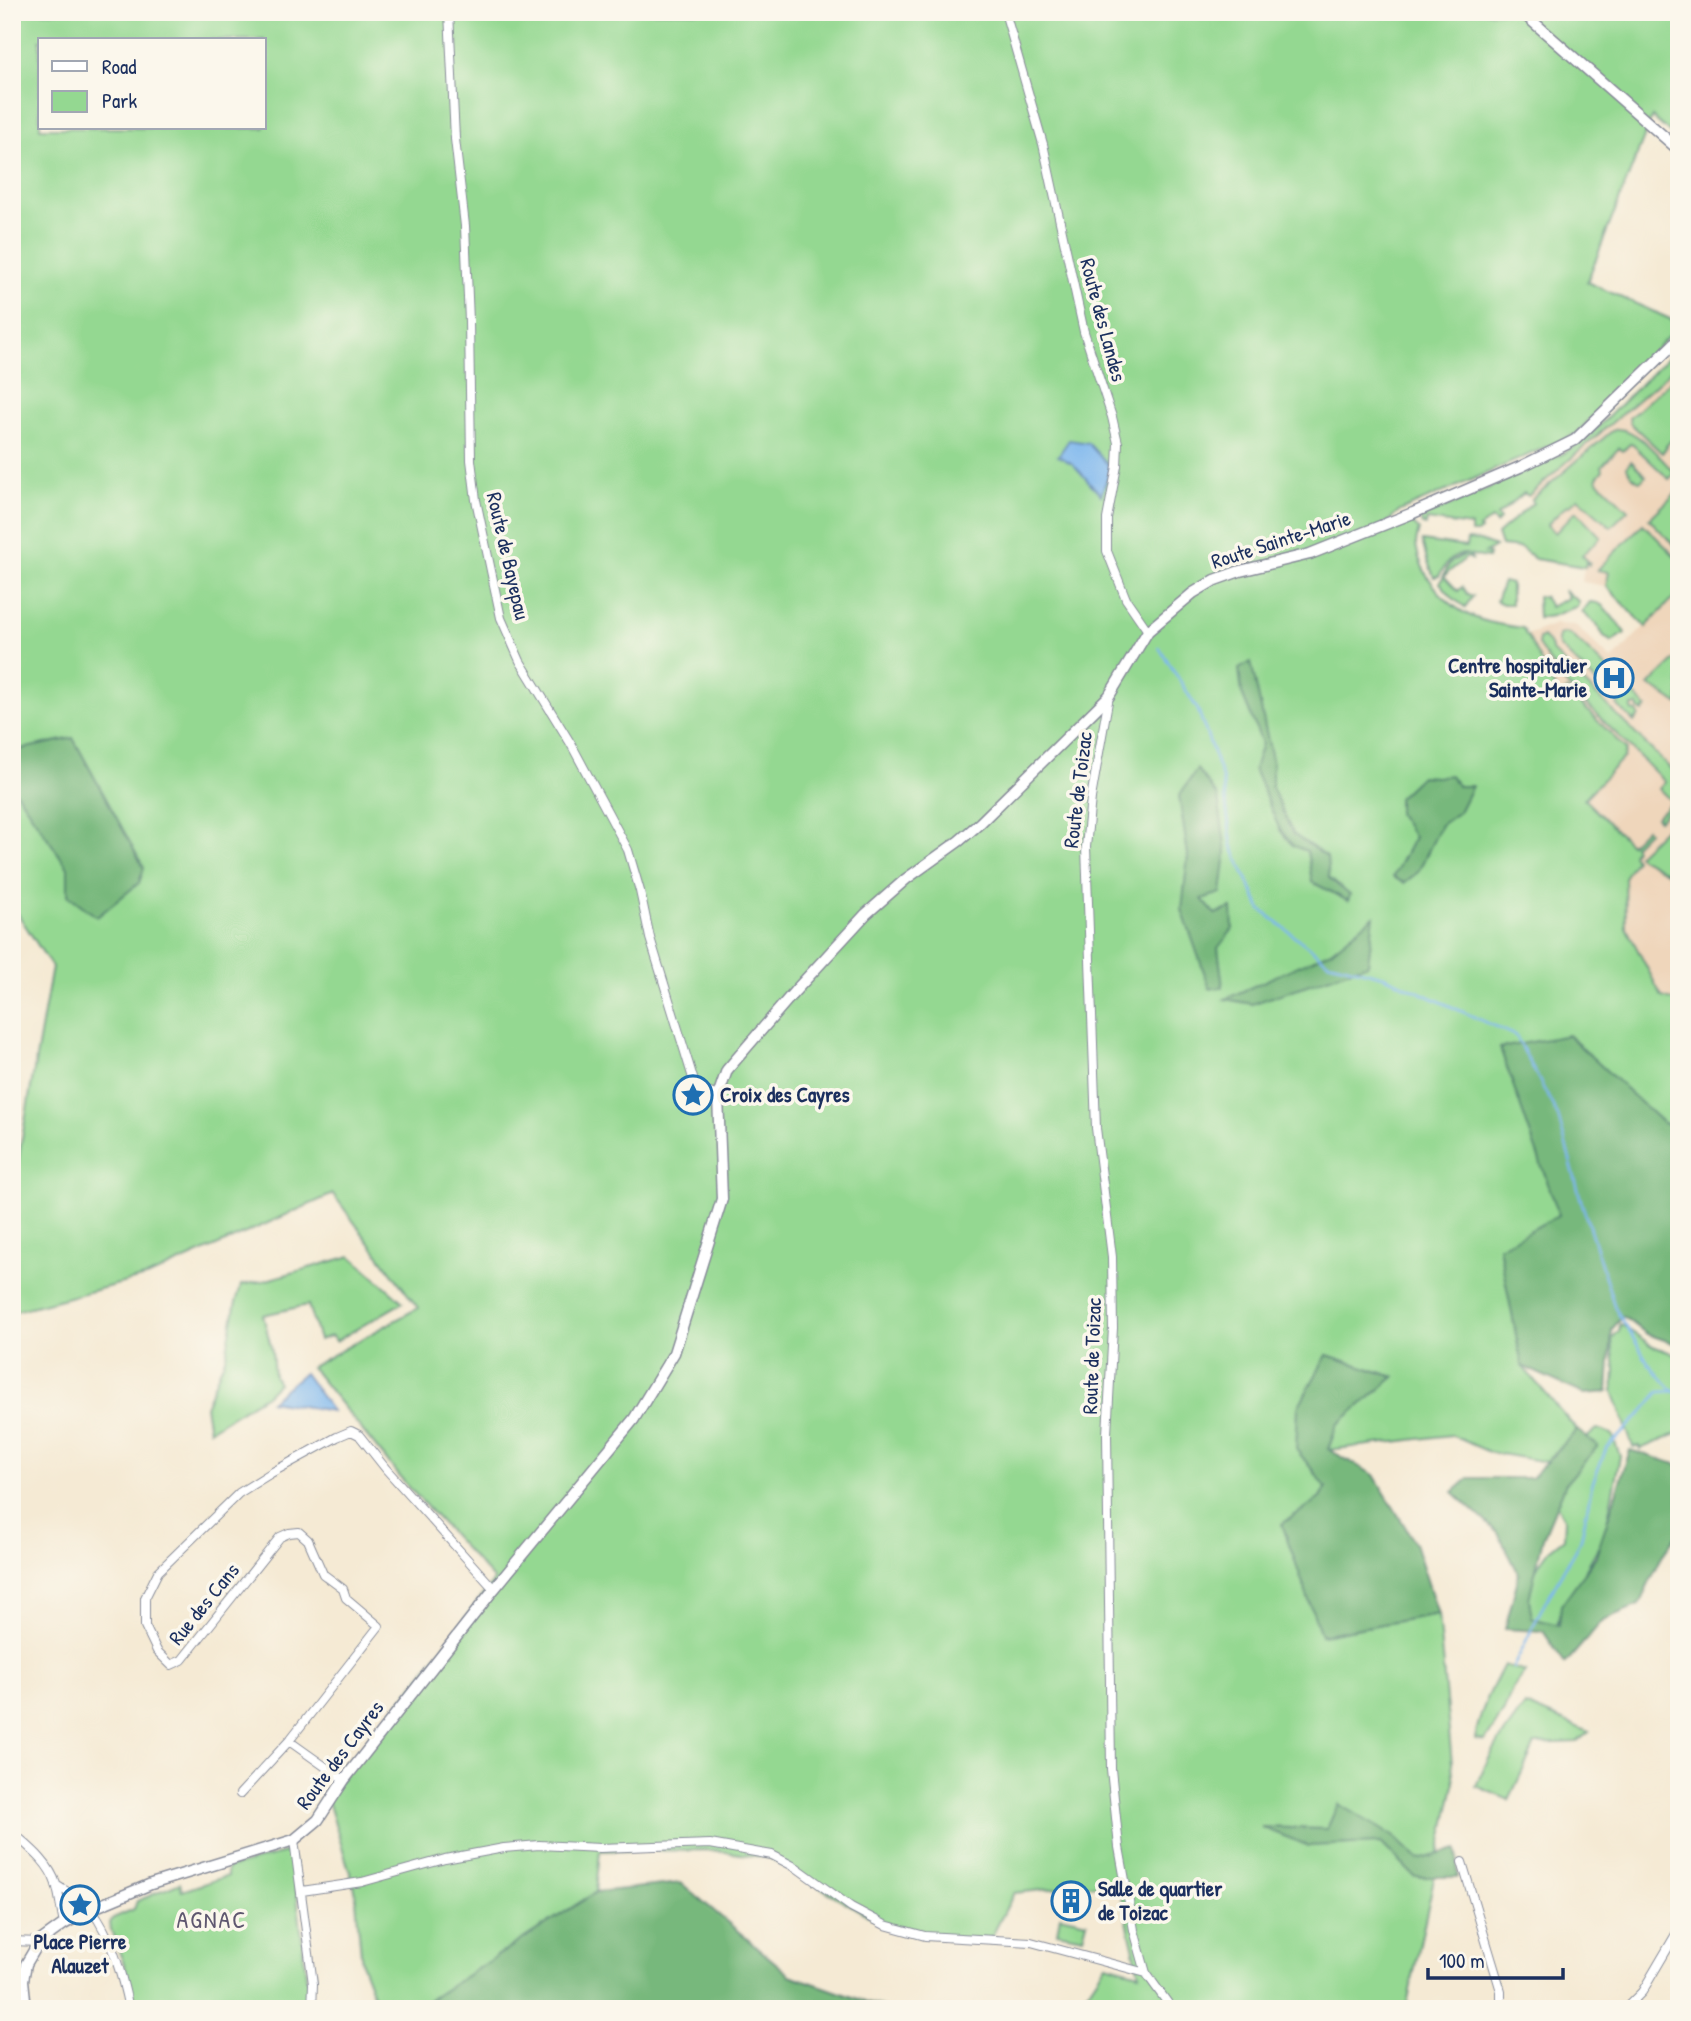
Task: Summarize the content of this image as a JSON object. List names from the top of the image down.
{
  "streets": {
    "street": [
      "Route des Landes",
      "Route Sainte-Marie",
      "Route de Bayepau",
      "Route de Toizac",
      "Rue des Cans",
      "Route des Cayres"
    ]
  },
  "crossings": [
    ["Route des Landes", "Route Sainte-Marie"],
    ["Route Sainte-Marie", "Route de Bayepau"],
    ["Route Sainte-Marie", "Route de Toizac"],
    ["Route Sainte-Marie", "Route des Cayres"],
    ["Route de Bayepau", "Route des Cayres"],
    ["Rue des Cans", "Route des Cayres"]
  ],
  "districts": ["AGNAC"],
  "places": {
    "hospital": ["Centre hospitalier Sainte-Marie"],
    "place": ["Croix des Cayres", "Place Pierre Alauzet"],
    "building": ["Salle de quartier de Toizac"]
  },
  "legend": ["Road", "Park"],
  "scale_bar": "100 m"
}
